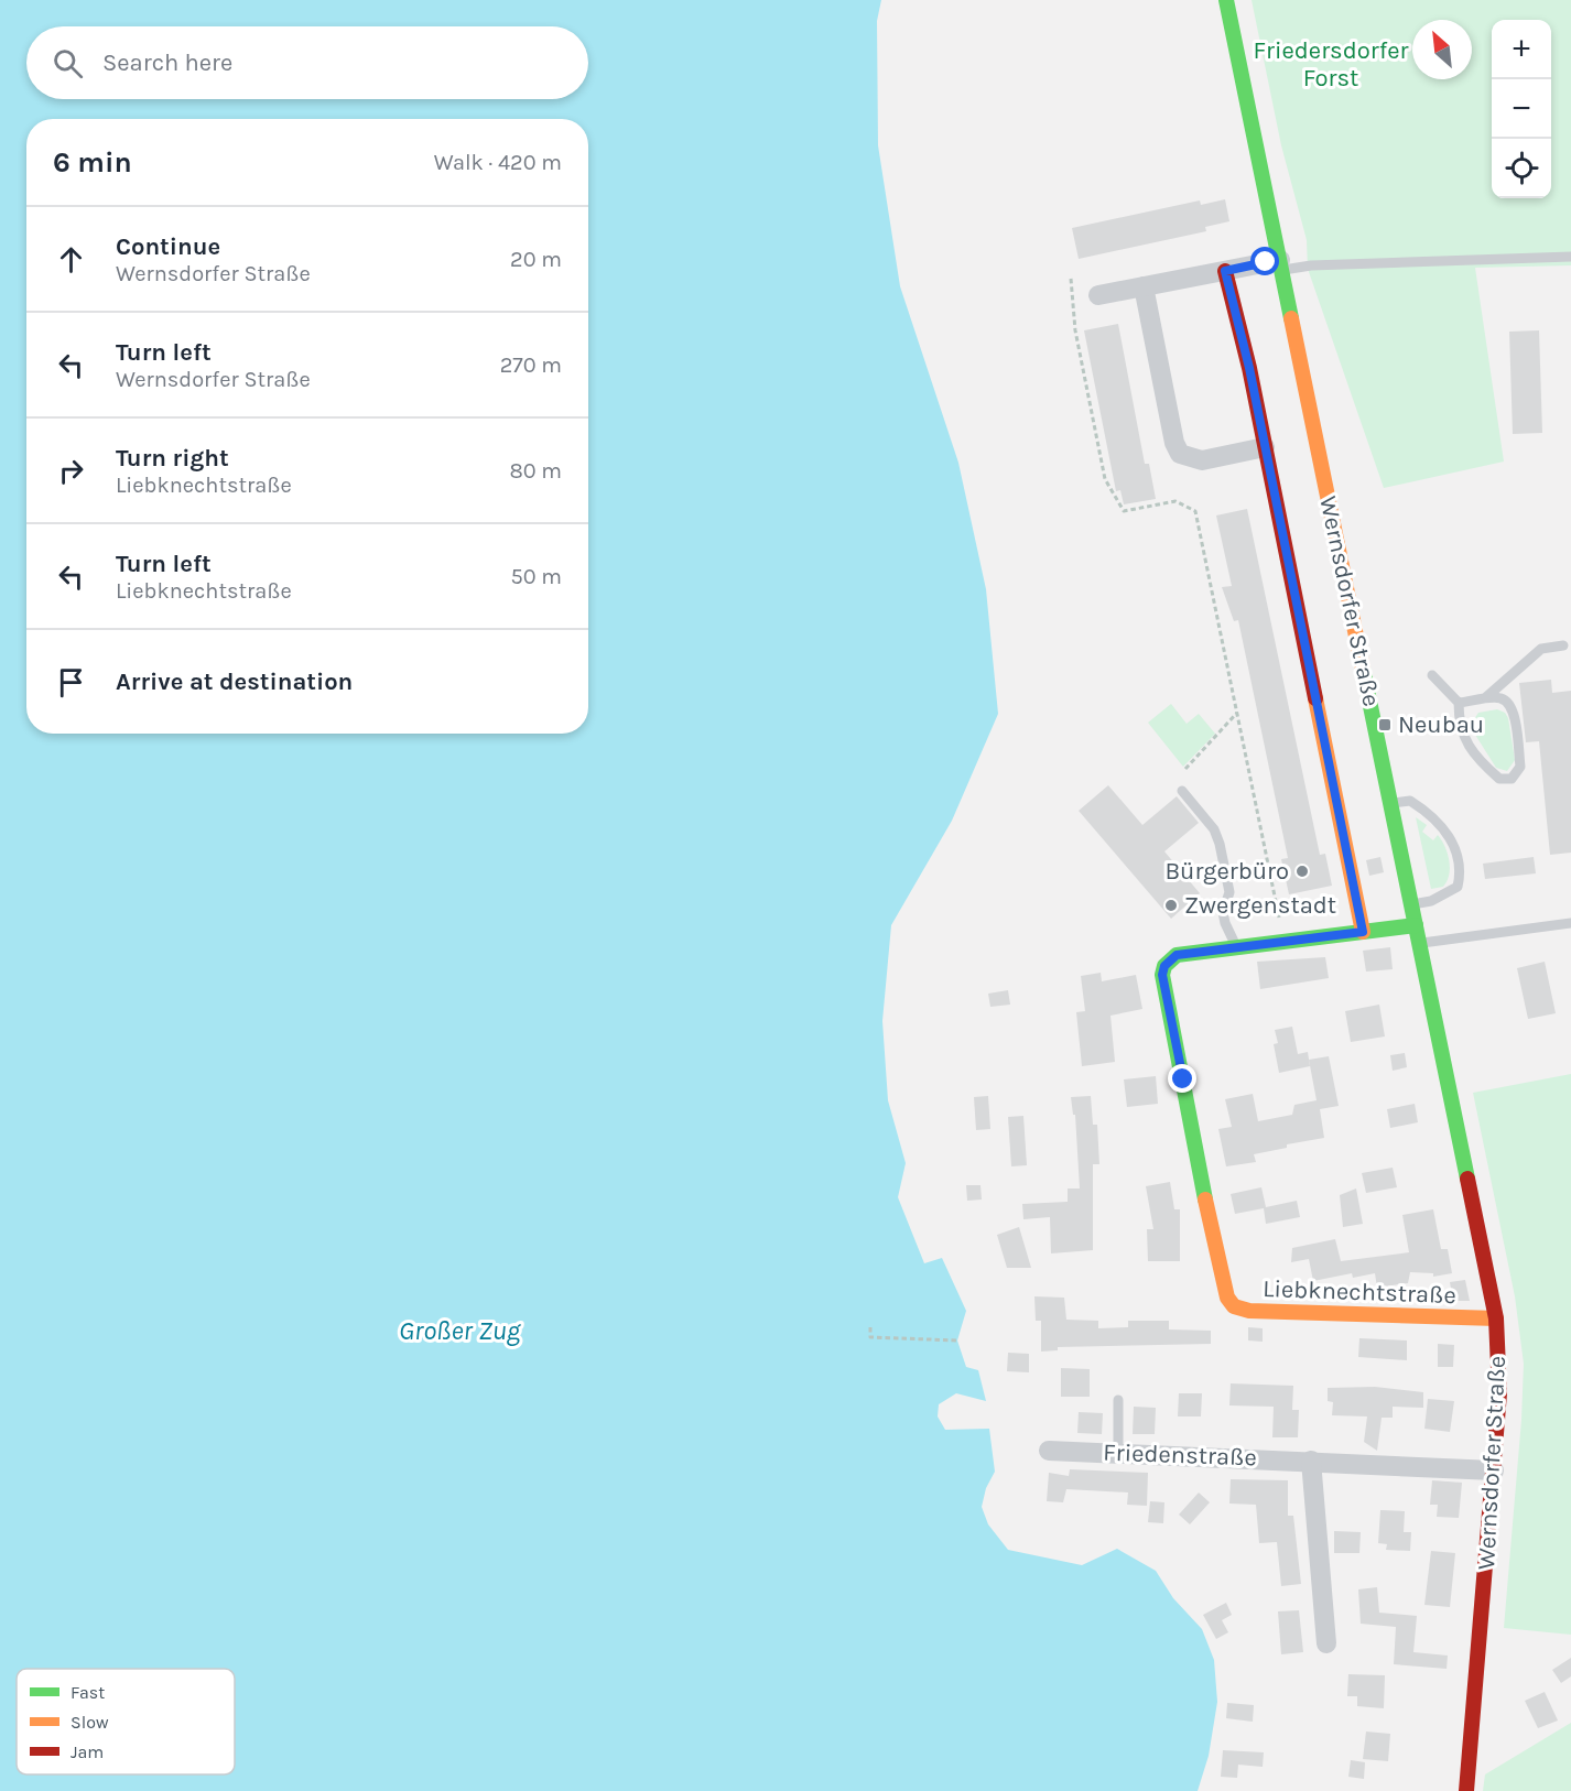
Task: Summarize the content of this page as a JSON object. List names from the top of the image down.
{
  "streets": {
    "main road": ["Wernsdorfer Straße", "Liebknechtstraße"],
    "street": ["Friedenstraße"]
  },
  "crossings": [
    ["Wernsdorfer Straße", "Liebknechtstraße"],
    ["Wernsdorfer Straße", "Friedenstraße"]
  ],
  "water": ["Großer Zug"],
  "parks": ["Friedersdorfer Forst"],
  "places": {
    "transit": ["Neubau"],
    "other": ["Bürgerbüro", "Zwergenstadt"]
  },
  "legend": ["Fast", "Slow", "Jam"],
  "north": "top left",
  "page": {
    "map_buttons": ["+", "−"],
    "search": "Search here",
    "heading": ["6 min", "Walk · 420 m"],
    "list": [
      ["Continue", "Wernsdorfer Straße", "20 m"],
      ["Turn left", "Wernsdorfer Straße", "270 m"],
      ["Turn right", "Liebknechtstraße", "80 m"],
      ["Turn left", "Liebknechtstraße", "50 m"],
      "Arrive at destination"
    ]
  }
}
